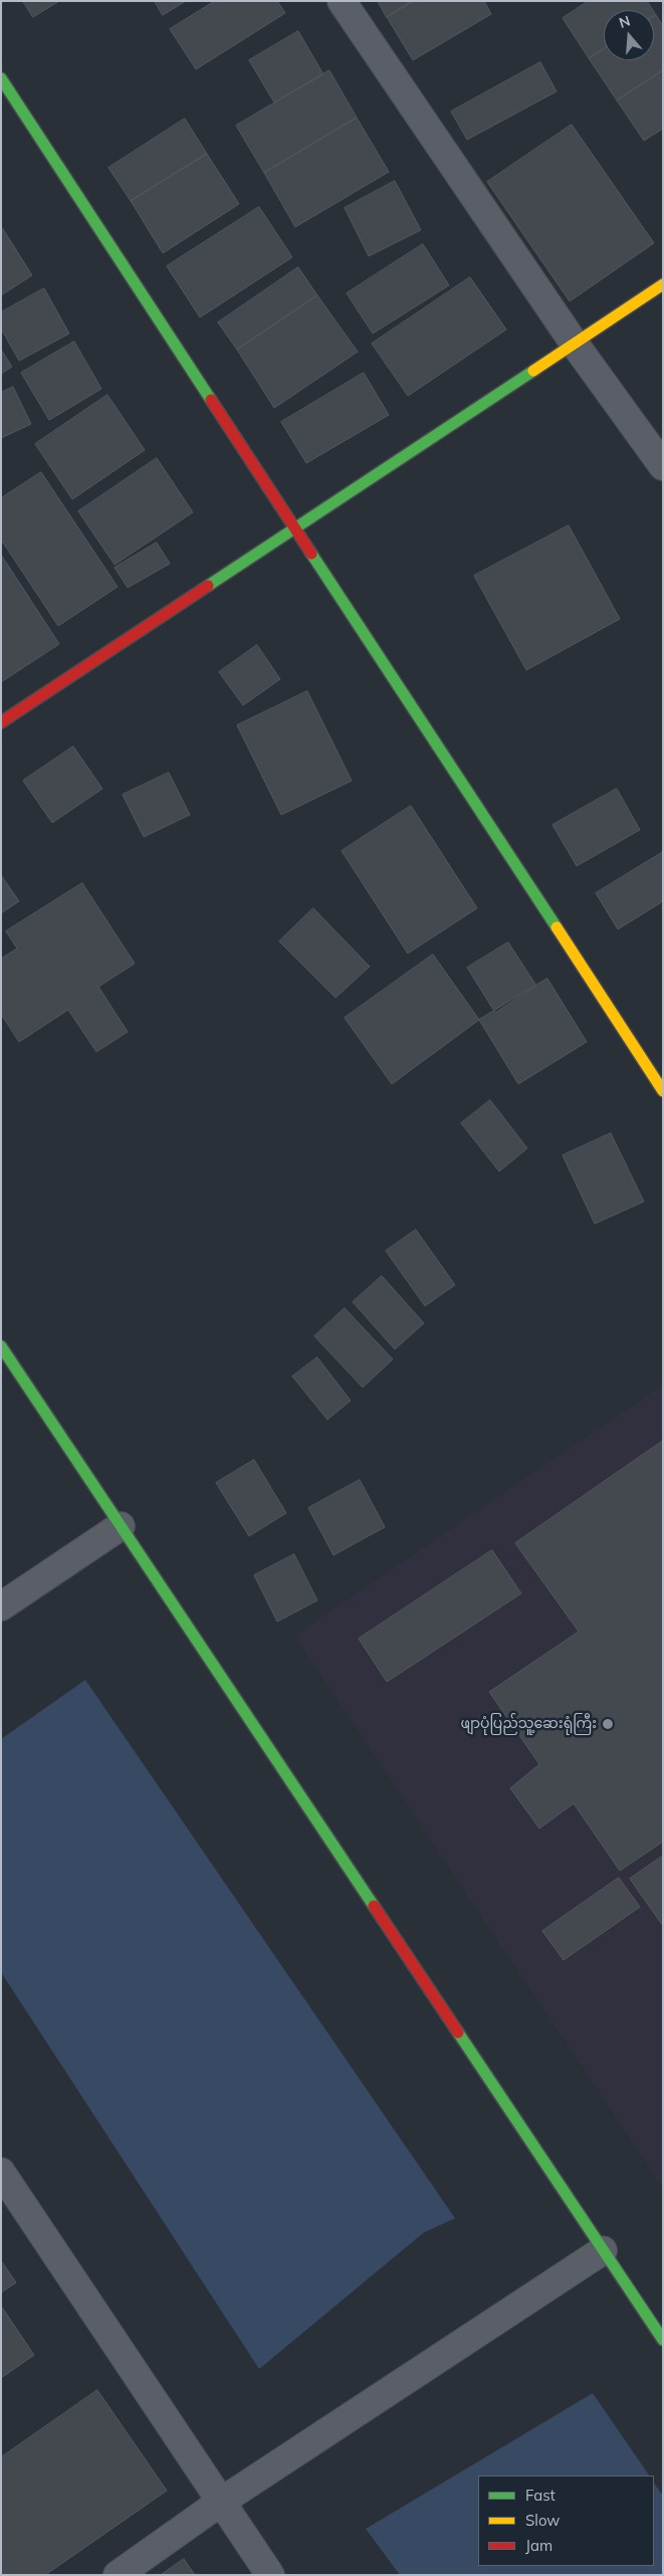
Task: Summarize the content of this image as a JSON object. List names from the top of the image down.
{
  "places": ["ဖျာပုံပြည်သူ့ဆေးရုံကြီး"],
  "legend": ["Fast", "Slow", "Jam"],
  "north": "top"
}
